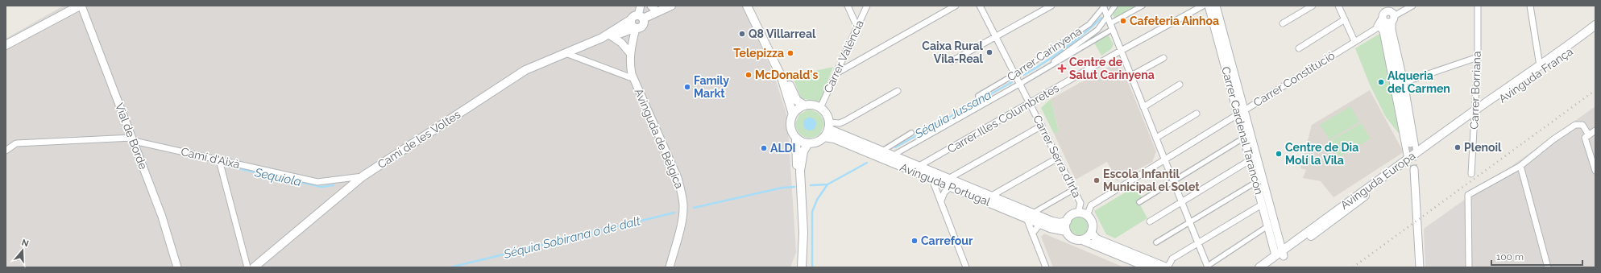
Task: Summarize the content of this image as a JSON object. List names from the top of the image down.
{
  "streets": {
    "main road": [
      "Avinguda França",
      "Camí de les Voltes",
      "Avinguda Europa",
      "Avinguda Portugal"
    ],
    "street": [
      "Carrer Carinyena",
      "Carrer València",
      "Carrer Constitució",
      "Carrer Borriana",
      "Carrer Illes Columbretes",
      "Carrer Cardenal Tarancón",
      "Vial de Borde",
      "Avinguda de Bèlgica",
      "Carrer Serra d'Irta",
      "Camí d'Aixà"
    ]
  },
  "crossings": [
    ["Carrer Carinyena", "Carrer Serra d'Irta"],
    ["Carrer Carinyena", "Avinguda Portugal"],
    ["Carrer València", "Avinguda Portugal"],
    ["Avinguda França", "Carrer Borriana"],
    ["Avinguda França", "Avinguda Europa"],
    ["Carrer Constitució", "Carrer Cardenal Tarancón"],
    ["Carrer Constitució", "Carrer Serra d'Irta"],
    ["Carrer Borriana", "Avinguda Europa"],
    ["Carrer Illes Columbretes", "Carrer Serra d'Irta"],
    ["Carrer Illes Columbretes", "Avinguda Portugal"],
    ["Carrer Cardenal Tarancón", "Avinguda Europa"],
    ["Vial de Borde", "Camí d'Aixà"],
    ["Avinguda de Bèlgica", "Camí de les Voltes"],
    ["Camí de les Voltes", "Camí d'Aixà"],
    ["Carrer Serra d'Irta", "Avinguda Portugal"]
  ],
  "water": ["Séquia Jussana", "Sequiola", "Séquia Sobirana o de dalt"],
  "places": {
    "other": [
      "Cafeteria Ainhoa",
      "Q8 Villarreal",
      "Caixa Rural Vila-Real",
      "Telepizza",
      "McDonald's",
      "Alqueria del Carmen",
      "Family Markt",
      "Plenoil",
      "ALDI",
      "Centre de Dia Molí la Vila",
      "Escola Infantil Municipal el Solet",
      "Carrefour"
    ],
    "health": ["Centre de Salut Carinyena"]
  },
  "scale_bar": "100 m",
  "north": "top"
}
